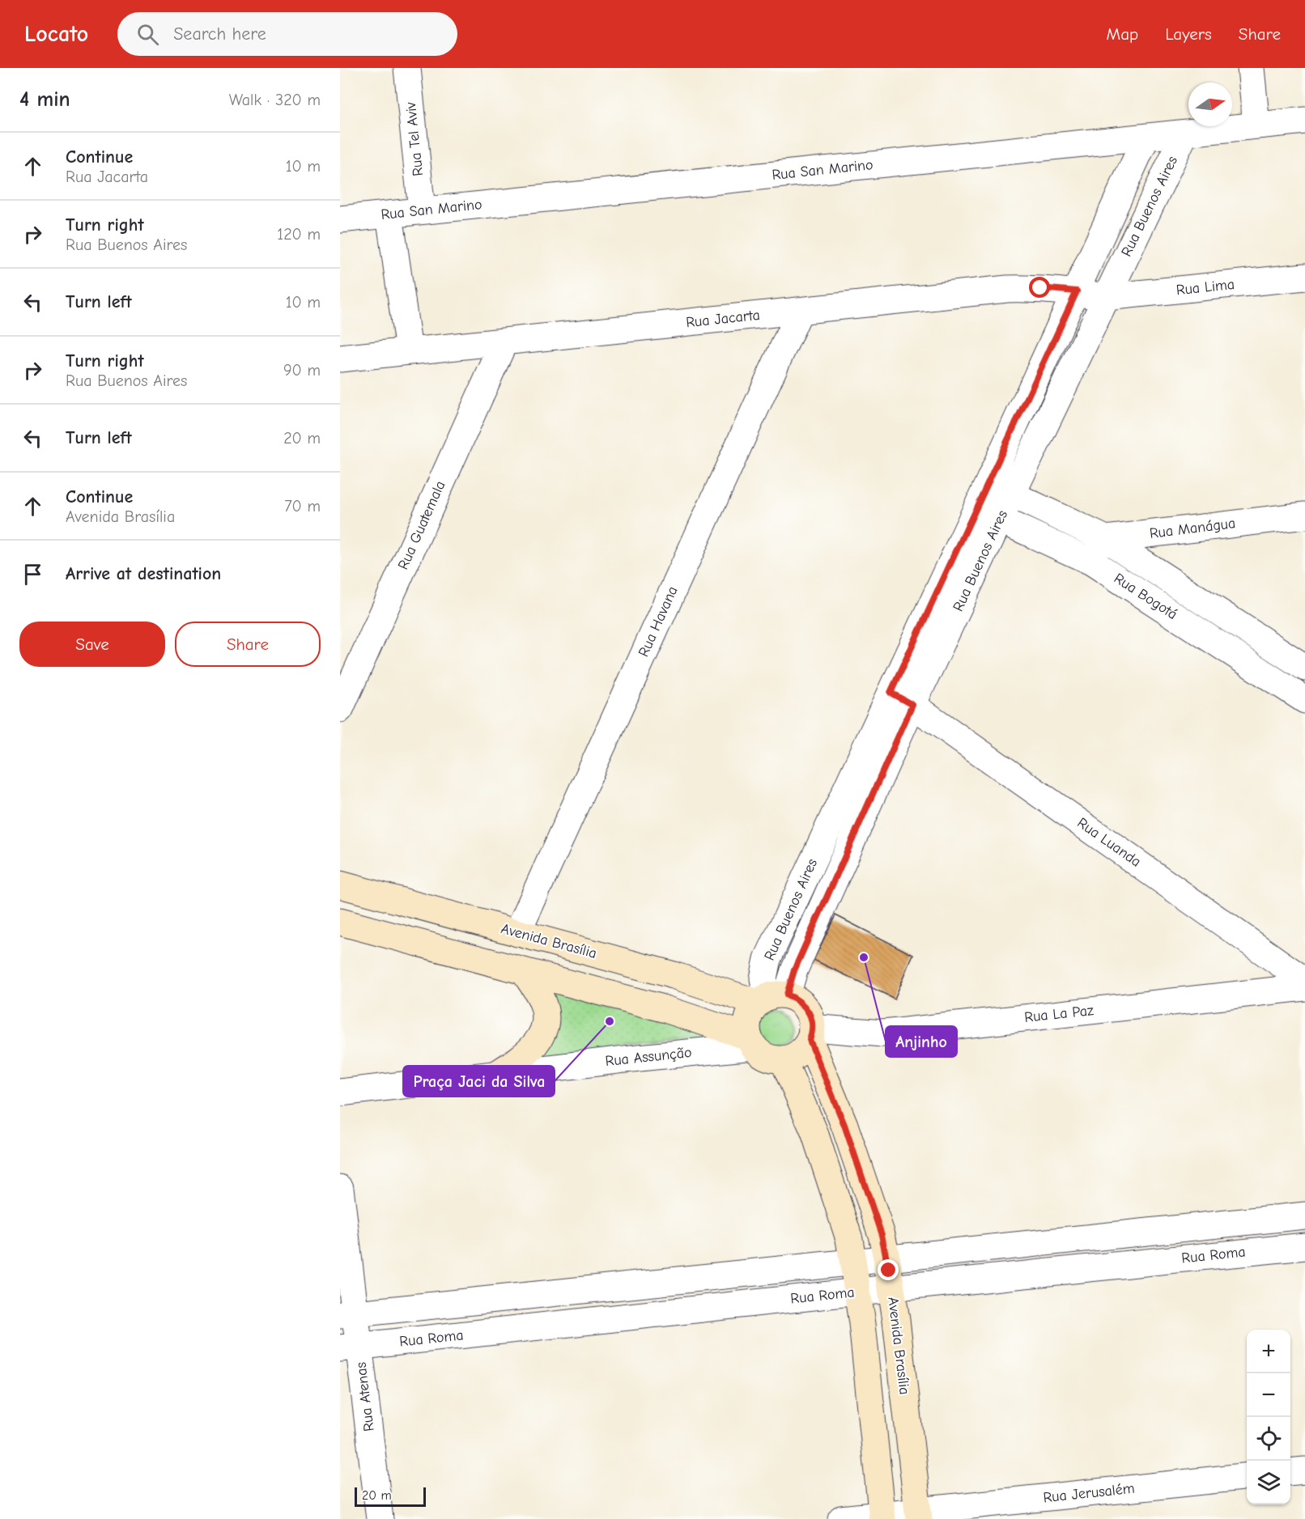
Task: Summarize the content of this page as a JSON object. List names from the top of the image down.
{
  "streets": {
    "street": [
      "Rua Tel Aviv",
      "Rua San Marino",
      "Rua Buenos Aires",
      "Rua Lima",
      "Rua Jacarta",
      "Rua Guatemala",
      "Rua Manágua",
      "Rua Bogotá",
      "Rua Havana",
      "Rua Luanda",
      "Avenida Brasília",
      "Rua La Paz",
      "Rua Assunção",
      "Rua Roma",
      "Rua Atenas",
      "Rua Jerusalém"
    ]
  },
  "crossings": [
    ["Rua Tel Aviv", "Rua San Marino"],
    ["Rua San Marino", "Rua Buenos Aires"],
    ["Rua Buenos Aires", "Rua Lima"],
    ["Rua Buenos Aires", "Rua Jacarta"],
    ["Rua Buenos Aires", "Rua Bogotá"],
    ["Rua Buenos Aires", "Rua Luanda"],
    ["Rua Buenos Aires", "Avenida Brasília"],
    ["Rua Buenos Aires", "Rua La Paz"],
    ["Rua Buenos Aires", "Rua Assunção"],
    ["Rua Lima", "Rua Jacarta"],
    ["Rua Jacarta", "Rua Guatemala"],
    ["Rua Jacarta", "Rua Havana"],
    ["Rua Manágua", "Rua Bogotá"],
    ["Rua Havana", "Avenida Brasília"],
    ["Avenida Brasília", "Rua La Paz"],
    ["Avenida Brasília", "Rua Assunção"],
    ["Avenida Brasília", "Rua Roma"],
    ["Avenida Brasília", "Rua Jerusalém"],
    ["Rua La Paz", "Rua Assunção"],
    ["Rua Roma", "Rua Atenas"]
  ],
  "places": ["Anjinho", "Praça Jaci da Silva"],
  "scale_bar": "20 m",
  "north": "right",
  "page": {
    "header": "Locato",
    "search": "Search here",
    "nav": ["Map", "Layers", "Share"],
    "heading": ["4 min", "Walk · 320 m"],
    "list": [
      ["Continue", "Rua Jacarta", "10 m"],
      ["Turn right", "Rua Buenos Aires", "120 m"],
      ["Turn left", "10 m"],
      ["Turn right", "Rua Buenos Aires", "90 m"],
      ["Turn left", "20 m"],
      ["Continue", "Avenida Brasília", "70 m"],
      "Arrive at destination"
    ],
    "buttons": ["Save", "Share"],
    "map_buttons": ["+", "−"],
    "scale": "20 m"
  }
}
